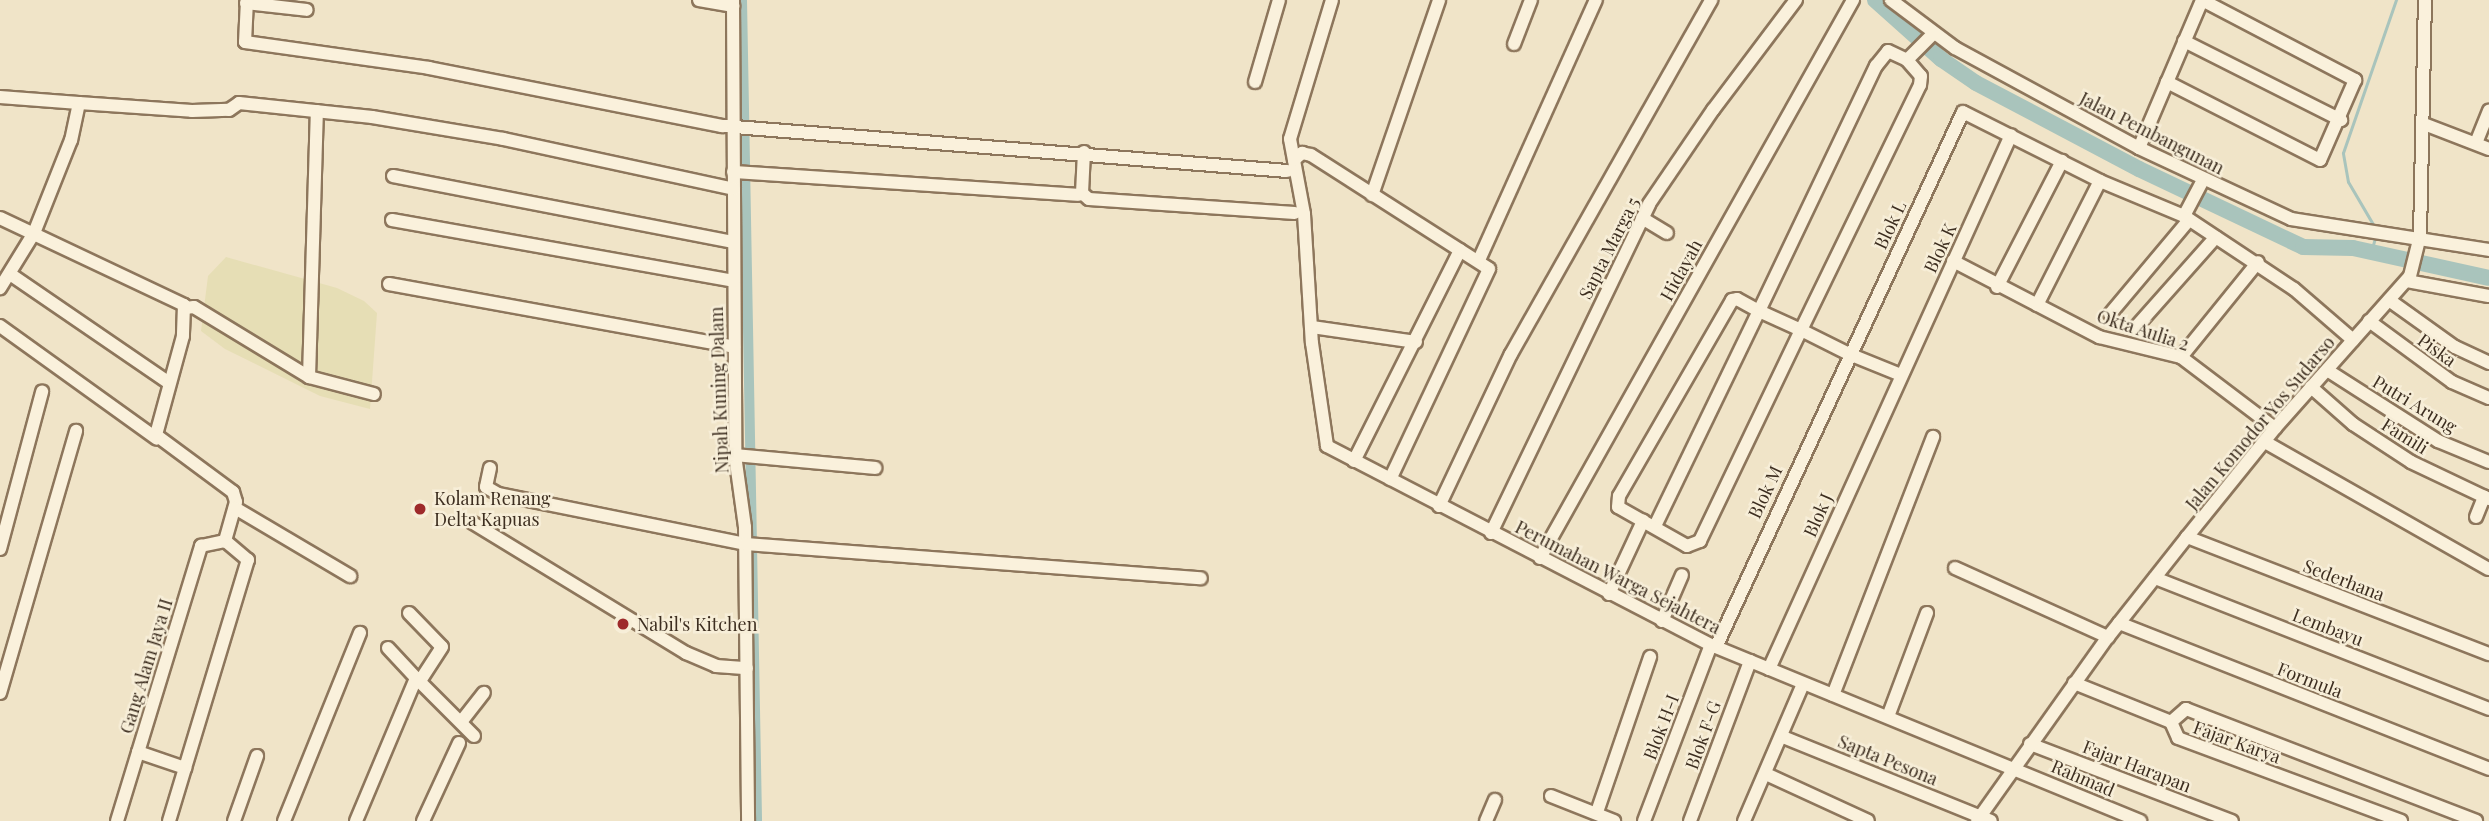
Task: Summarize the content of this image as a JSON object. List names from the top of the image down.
{
  "streets": {
    "street": [
      "Jalan Pembangunan",
      "Blok L",
      "Sapta Marga 5",
      "Blok K",
      "Hidayah",
      "Okta Aulia 2",
      "Piska",
      "Nipah Kuning Dalam",
      "Putri Arung",
      "Jalan Komodor Yos Sudarso",
      "Famili",
      "Blok M",
      "Blok J",
      "Perumahan Warga Sejahtera",
      "Sederhana",
      "Lembayu",
      "Gang Alam Jaya II",
      "Formula",
      "Blok H-I",
      "Blok F-G",
      "Fajar Karya",
      "Sapta Pesona",
      "Fajar Harapan",
      "Rahmad"
    ]
  },
  "crossings": [
    ["Blok L", "Blok K"],
    ["Blok L", "Blok M"],
    ["Sapta Marga 5", "Perumahan Warga Sejahtera"],
    ["Blok K", "Okta Aulia 2"],
    ["Blok K", "Blok J"],
    ["Hidayah", "Perumahan Warga Sejahtera"],
    ["Okta Aulia 2", "Jalan Komodor Yos Sudarso"],
    ["Piska", "Jalan Komodor Yos Sudarso"],
    ["Putri Arung", "Jalan Komodor Yos Sudarso"],
    ["Jalan Komodor Yos Sudarso", "Famili"],
    ["Jalan Komodor Yos Sudarso", "Perumahan Warga Sejahtera"],
    ["Jalan Komodor Yos Sudarso", "Sederhana"],
    ["Jalan Komodor Yos Sudarso", "Lembayu"],
    ["Jalan Komodor Yos Sudarso", "Formula"],
    ["Jalan Komodor Yos Sudarso", "Fajar Karya"],
    ["Jalan Komodor Yos Sudarso", "Sapta Pesona"],
    ["Jalan Komodor Yos Sudarso", "Fajar Harapan"],
    ["Jalan Komodor Yos Sudarso", "Rahmad"],
    ["Blok M", "Perumahan Warga Sejahtera"],
    ["Blok M", "Blok H-I"],
    ["Blok J", "Perumahan Warga Sejahtera"],
    ["Perumahan Warga Sejahtera", "Blok H-I"],
    ["Perumahan Warga Sejahtera", "Blok F-G"],
    ["Perumahan Warga Sejahtera", "Rahmad"]
  ],
  "places": ["Kolam Renang Delta Kapuas", "Nabil's Kitchen"]
}
